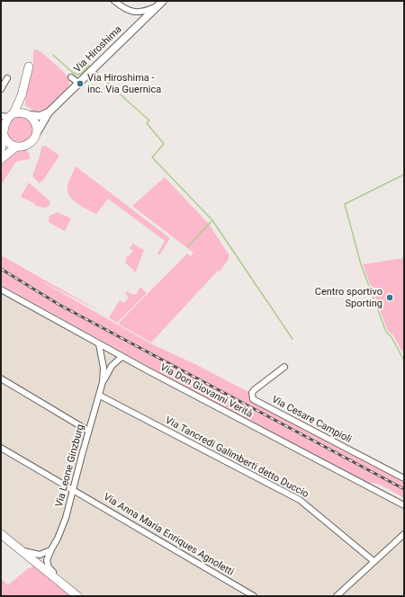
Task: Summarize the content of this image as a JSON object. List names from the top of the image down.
{
  "streets": {
    "main road": ["Via Hiroshima"],
    "street": [
      "Via Don Giovanni Verità",
      "Via Cesare Campioli",
      "Via Tancredi Galimberti detto Duccio",
      "Via Leone Ginzburg",
      "Via Anna Maria Enriques Agnoletti"
    ]
  },
  "crossings": [
    ["Via Don Giovanni Verità", "Via Leone Ginzburg"],
    ["Via Tancredi Galimberti detto Duccio", "Via Leone Ginzburg"],
    ["Via Leone Ginzburg", "Via Anna Maria Enriques Agnoletti"]
  ],
  "places": ["Via Hiroshima - inc. Via Guernica", "Centro sportivo Sporting"]
}
